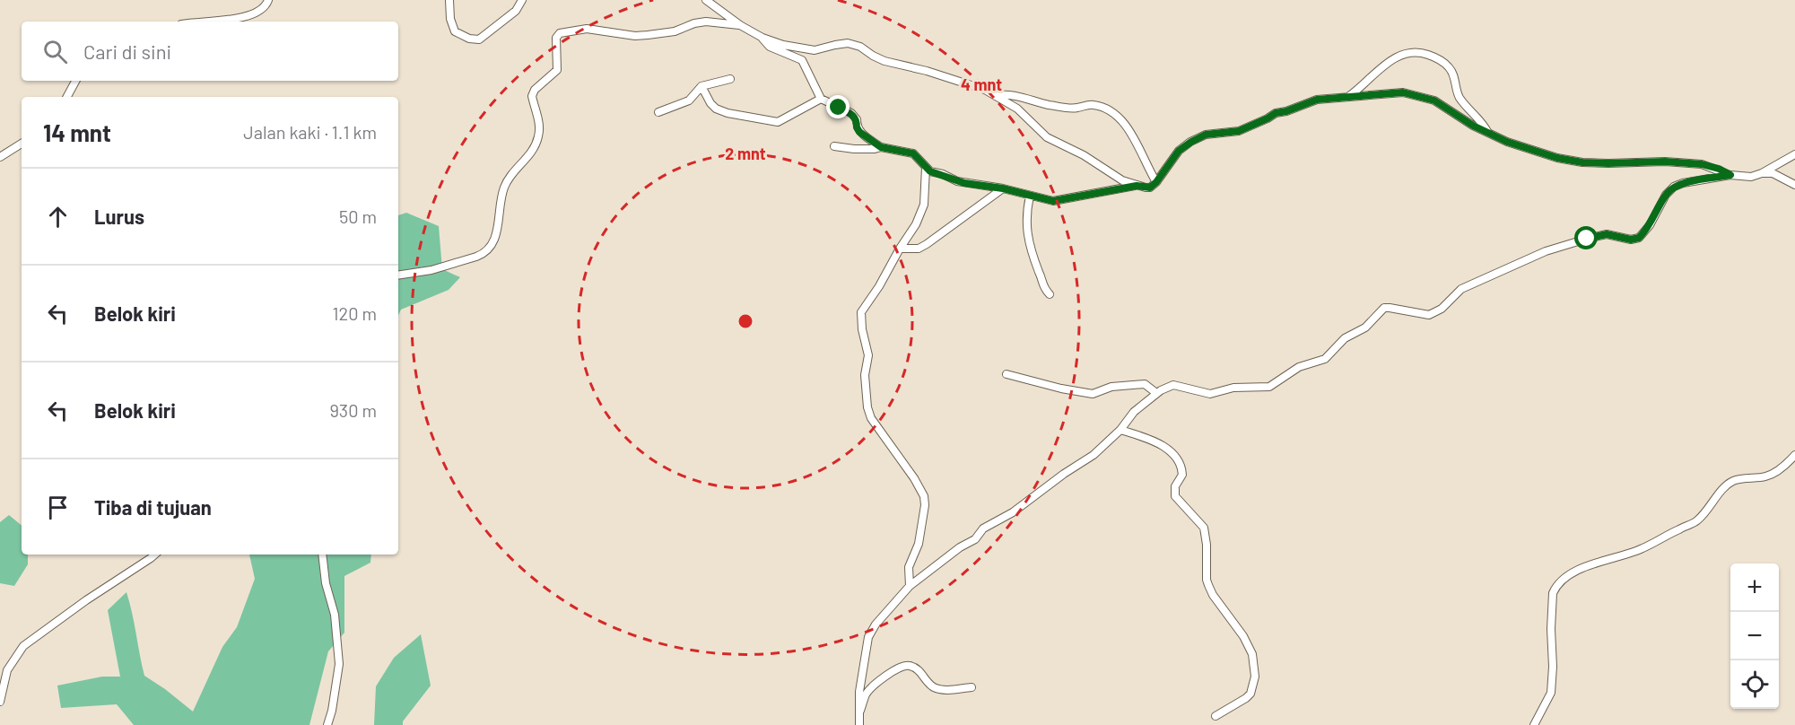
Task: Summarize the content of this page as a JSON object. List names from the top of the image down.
{
  "page": {
    "search": "Cari di sini",
    "heading": ["14 mnt", "Jalan kaki · 1.1 km"],
    "list": [
      ["Lurus", "50 m"],
      ["Belok kiri", "120 m"],
      ["Belok kiri", "930 m"],
      "Tiba di tujuan"
    ],
    "map_buttons": ["+", "−"]
  },
  "rings": ["4 mnt", "2 mnt"]
}
